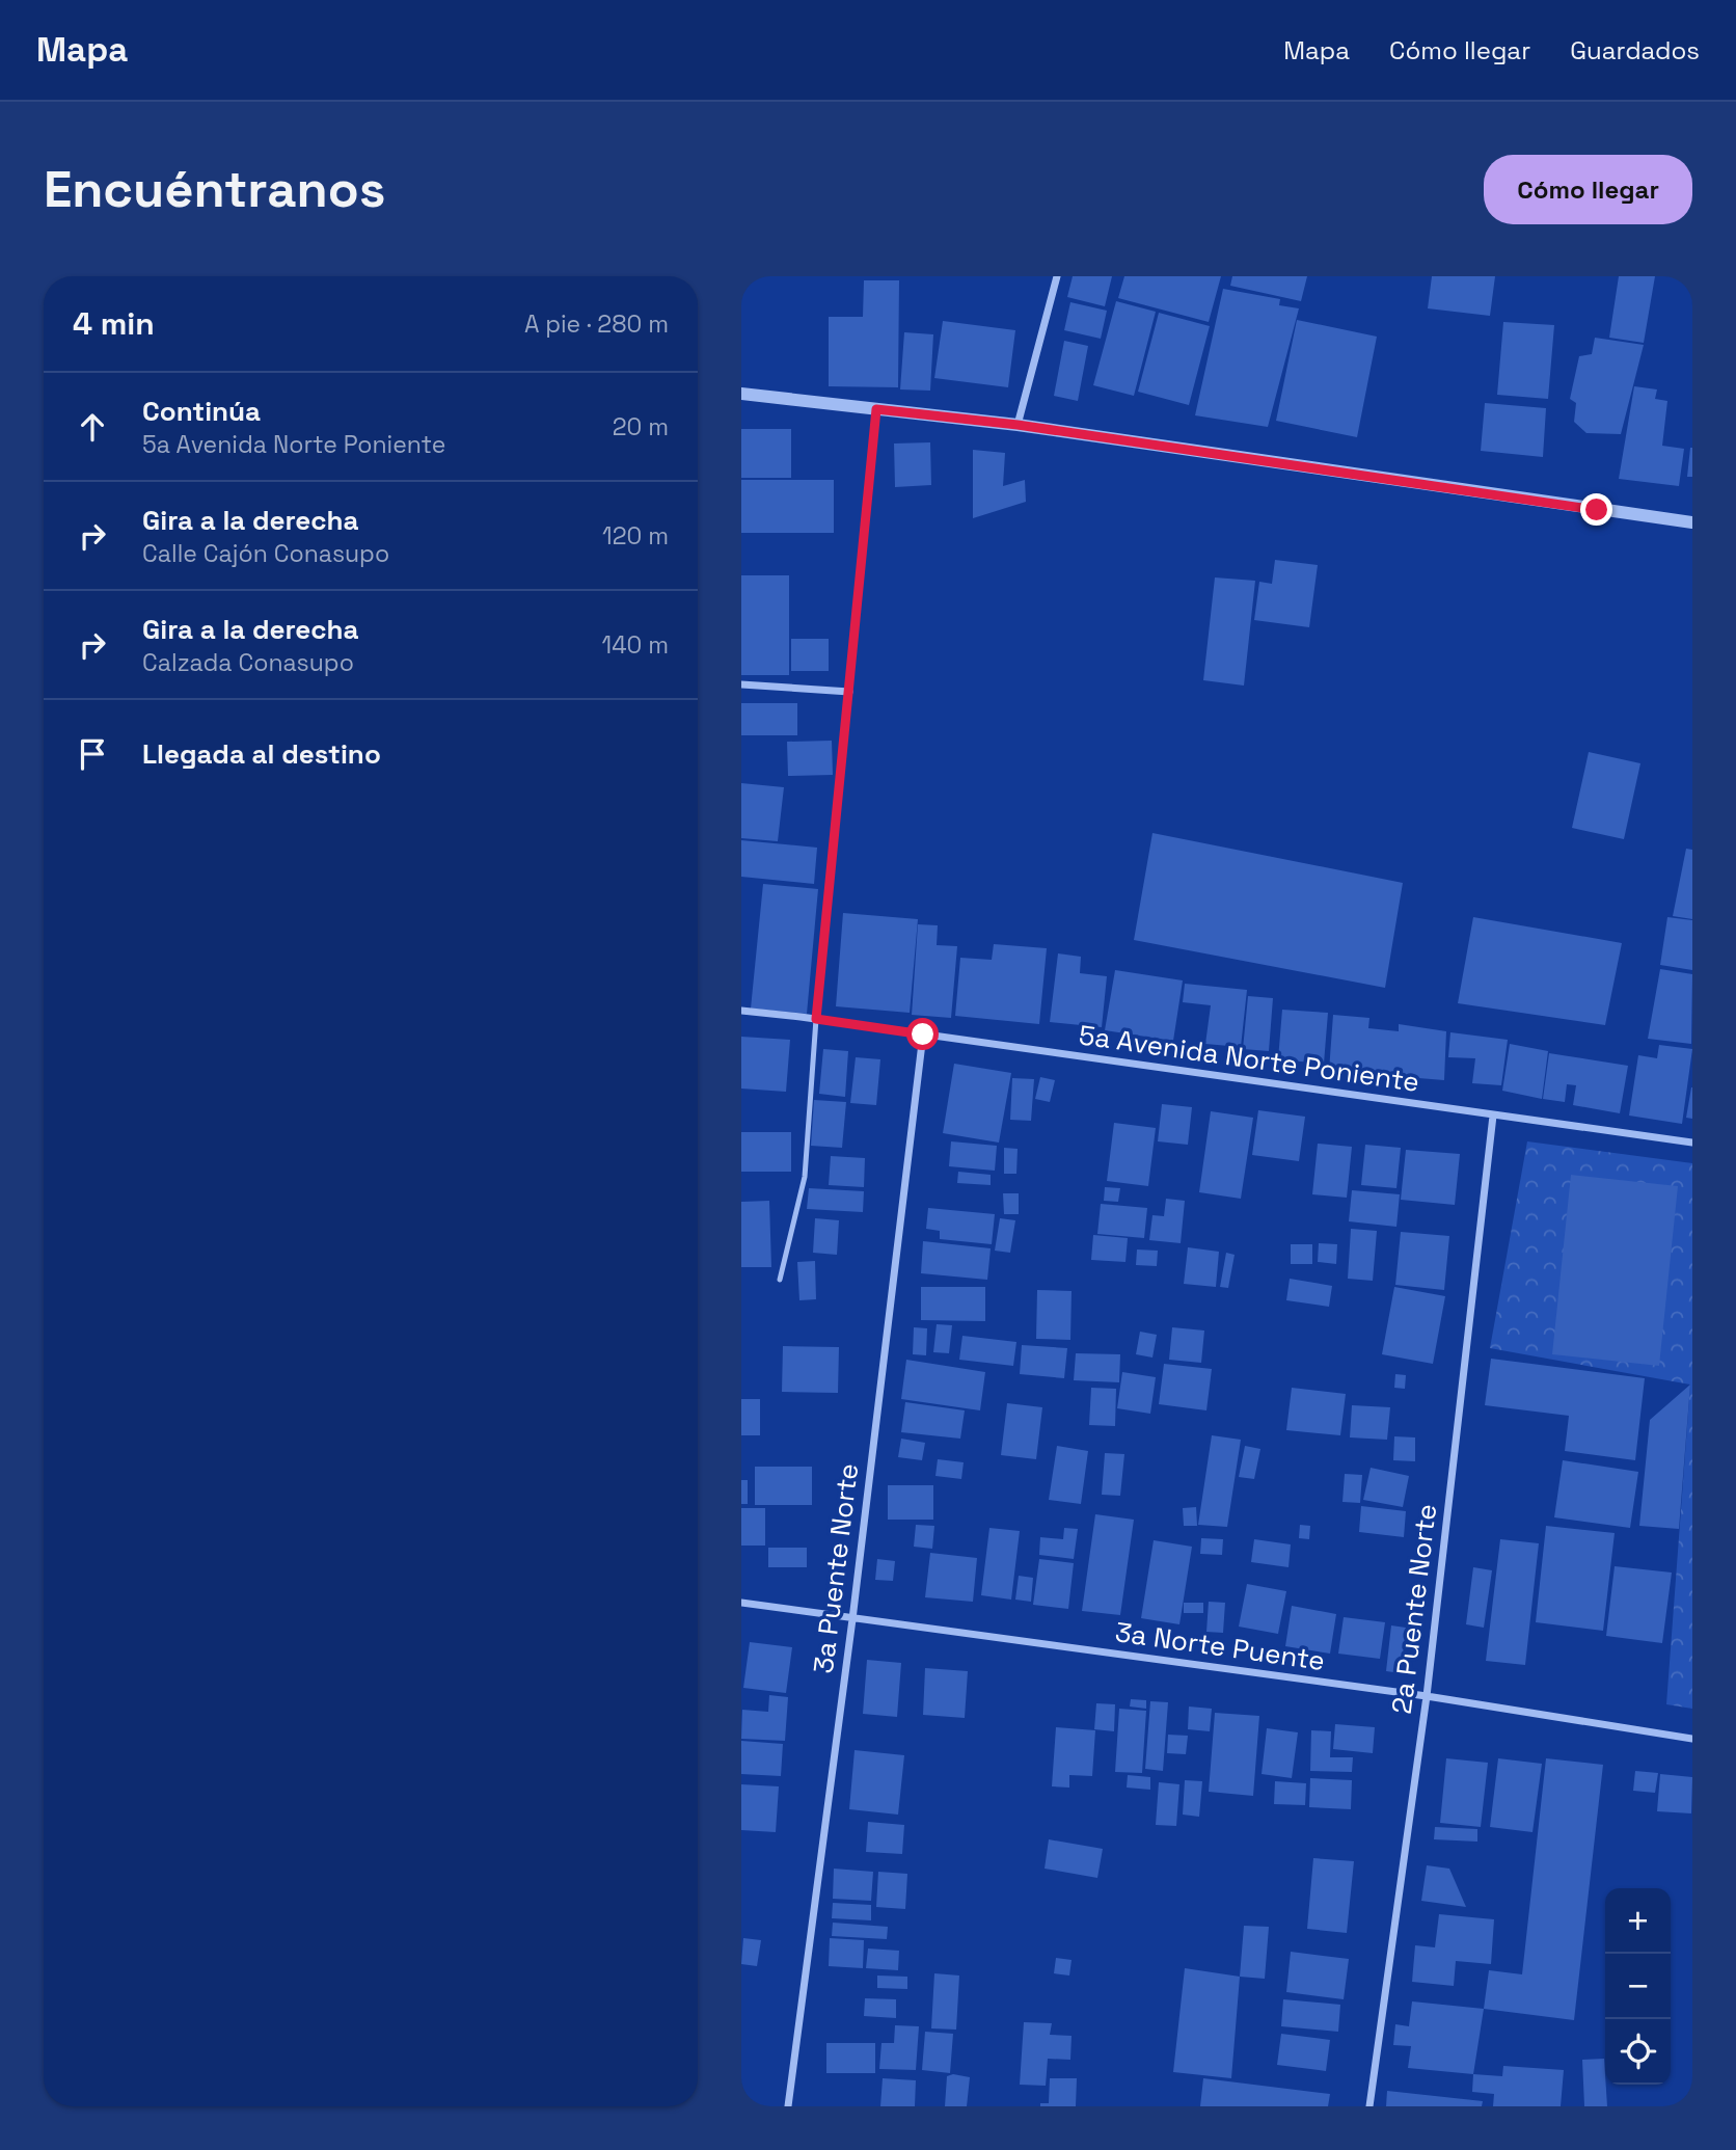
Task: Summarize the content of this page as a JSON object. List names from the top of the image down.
{
  "streets": {
    "street": [
      "5a Avenida Norte Poniente",
      "3a Puente Norte",
      "2a Puente Norte",
      "3a Norte Puente"
    ]
  },
  "crossings": [
    ["5a Avenida Norte Poniente", "3a Puente Norte"],
    ["5a Avenida Norte Poniente", "2a Puente Norte"],
    ["3a Puente Norte", "3a Norte Puente"],
    ["2a Puente Norte", "3a Norte Puente"]
  ],
  "page": {
    "header": "Mapa",
    "nav": ["Mapa", "Cómo llegar", "Guardados"],
    "buttons": "Cómo llegar",
    "title": "Encuéntranos",
    "heading": ["4 min", "A pie · 280 m"],
    "list": [
      ["Continúa", "5a Avenida Norte Poniente", "20 m"],
      ["Gira a la derecha", "Calle Cajón Conasupo", "120 m"],
      ["Gira a la derecha", "Calzada Conasupo", "140 m"],
      "Llegada al destino"
    ],
    "map_buttons": ["+", "−"]
  }
}
